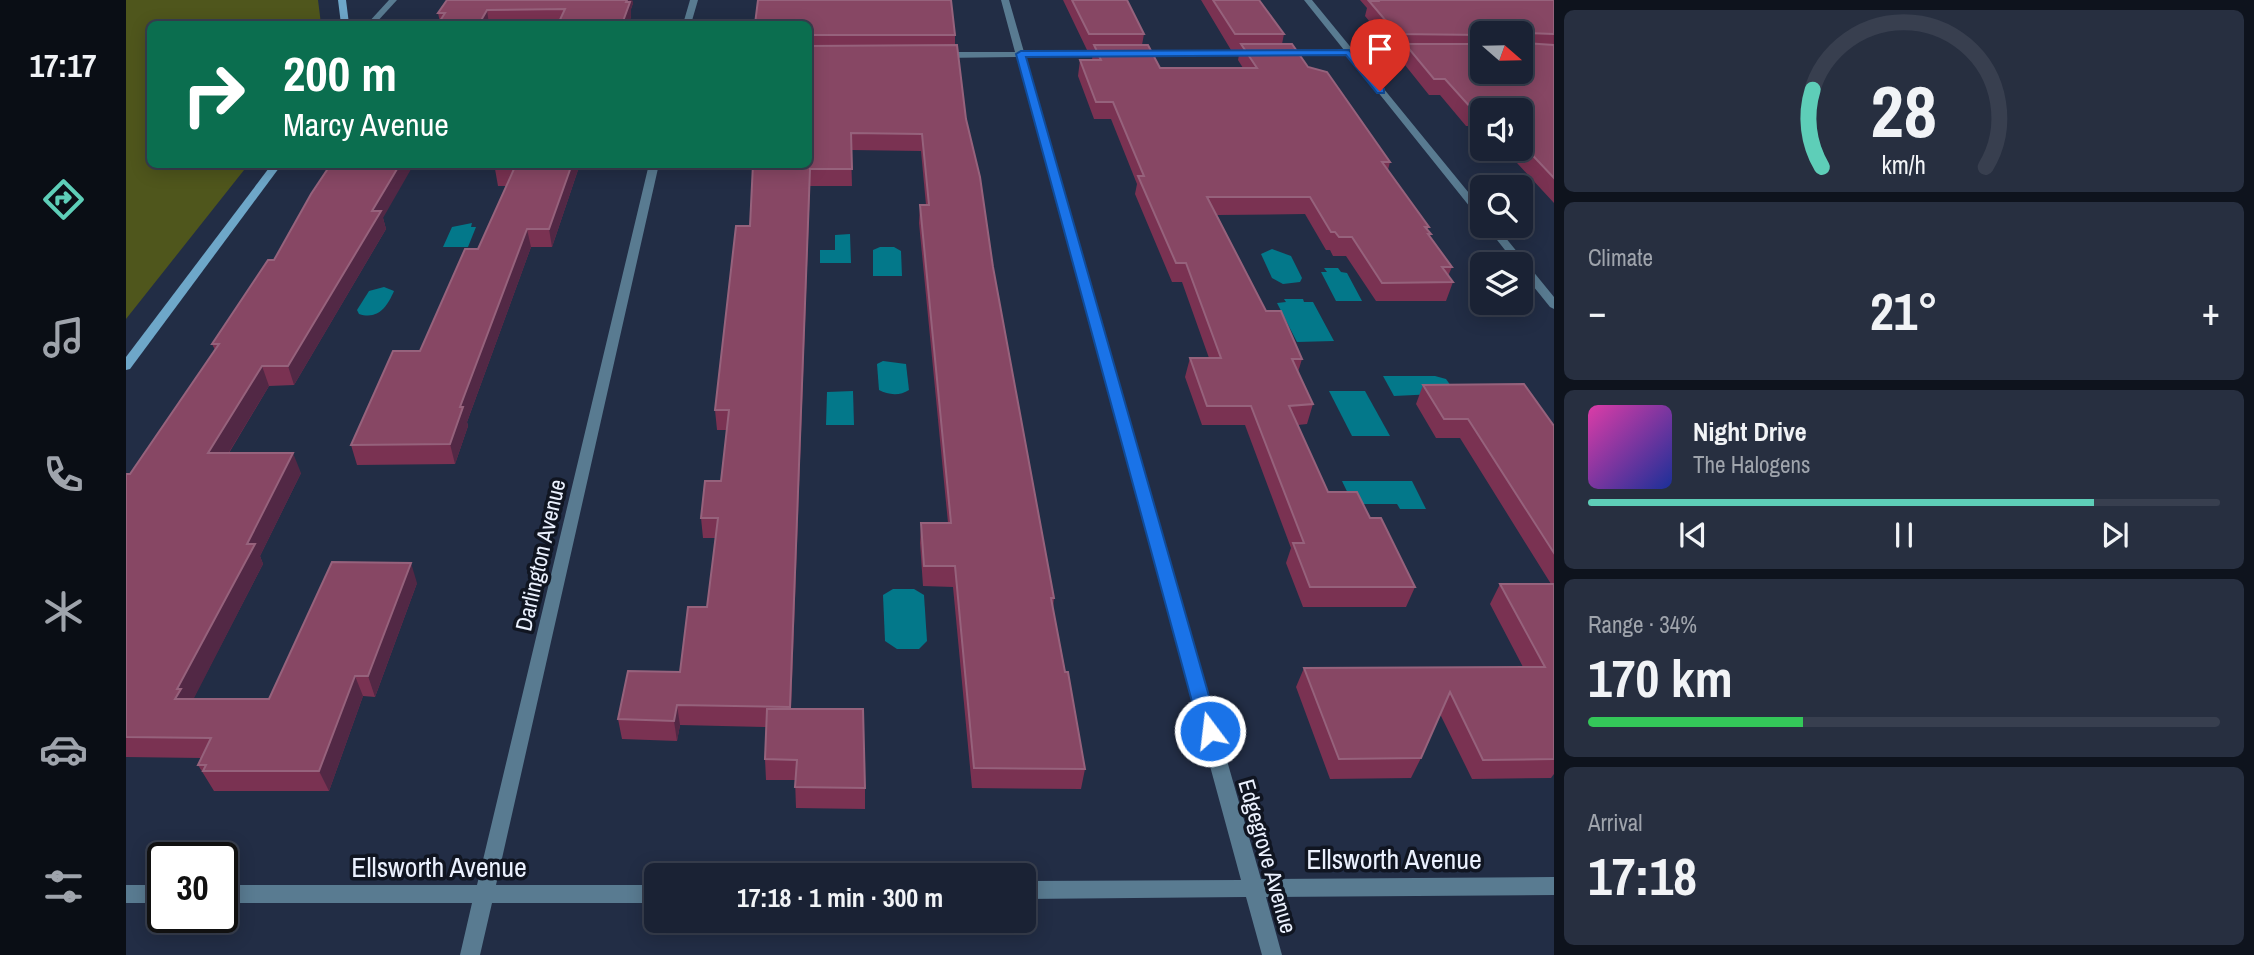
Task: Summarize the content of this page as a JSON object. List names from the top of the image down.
{
  "streets": {
    "street": ["Darlington Avenue", "Edgegrove Avenue", "Ellsworth Avenue"]
  },
  "crossings": [
    ["Darlington Avenue", "Ellsworth Avenue"],
    ["Edgegrove Avenue", "Ellsworth Avenue"]
  ],
  "north": "right",
  "page": {
    "tabs": "17:17",
    "turn": ["200 m", "Marcy Avenue"],
    "tile": [
      "Climate",
      ["Range · 34%", "170 km"],
      ["Arrival", "17:18"]
    ],
    "heat": ["−", "21°", "+"],
    "song": ["Night Drive", "The Halogens"],
    "limit": "30",
    "trip": "17:18 · 1 min · 300 m",
    "gauge": ["28", "km/h"]
  }
}
